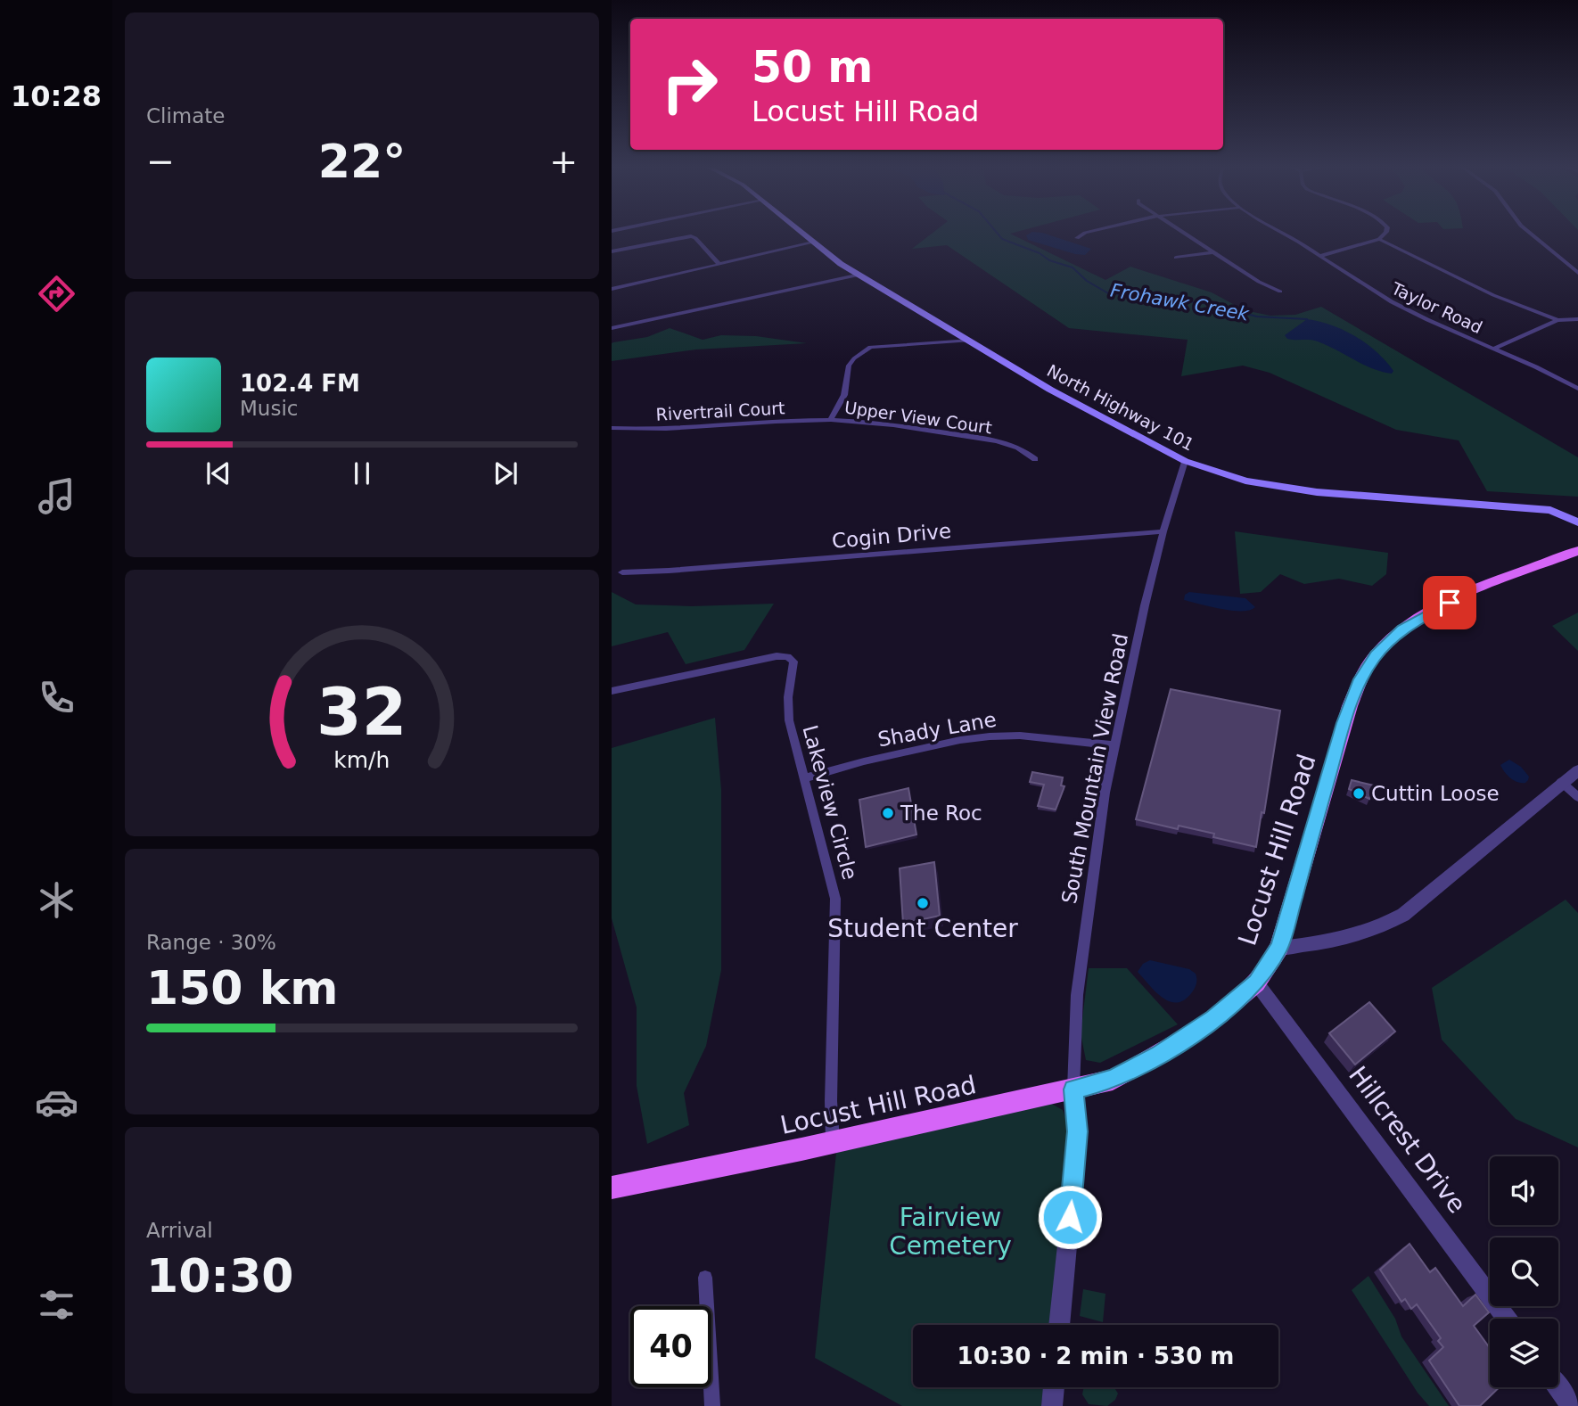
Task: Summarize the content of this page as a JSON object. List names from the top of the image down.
{
  "streets": {
    "main road": ["North Highway 101", "Locust Hill Road"],
    "street": [
      "Taylor Road",
      "Rivertrail Court",
      "Upper View Court",
      "Cogin Drive",
      "Shady Lane",
      "South Mountain View Road",
      "Lakeview Circle",
      "Hillcrest Drive"
    ]
  },
  "crossings": [
    ["North Highway 101", "South Mountain View Road"],
    ["Rivertrail Court", "Upper View Court"],
    ["Cogin Drive", "South Mountain View Road"],
    ["Shady Lane", "South Mountain View Road"],
    ["Shady Lane", "Lakeview Circle"],
    ["South Mountain View Road", "Locust Hill Road"],
    ["Lakeview Circle", "Locust Hill Road"],
    ["Locust Hill Road", "Hillcrest Drive"]
  ],
  "water": ["Frohawk Creek"],
  "parks": ["Fairview Cemetery"],
  "places": ["Cuttin Loose", "The Roc", "Student Center"],
  "page": {
    "tabs": "10:28",
    "tile": [
      "Climate",
      ["Range · 30%", "150 km"],
      ["Arrival", "10:30"]
    ],
    "turn": ["50 m", "Locust Hill Road"],
    "heat": ["−", "22°", "+"],
    "song": ["102.4 FM", "Music"],
    "limit": "40",
    "trip": "10:30 · 2 min · 530 m",
    "gauge": ["32", "km/h"]
  }
}
